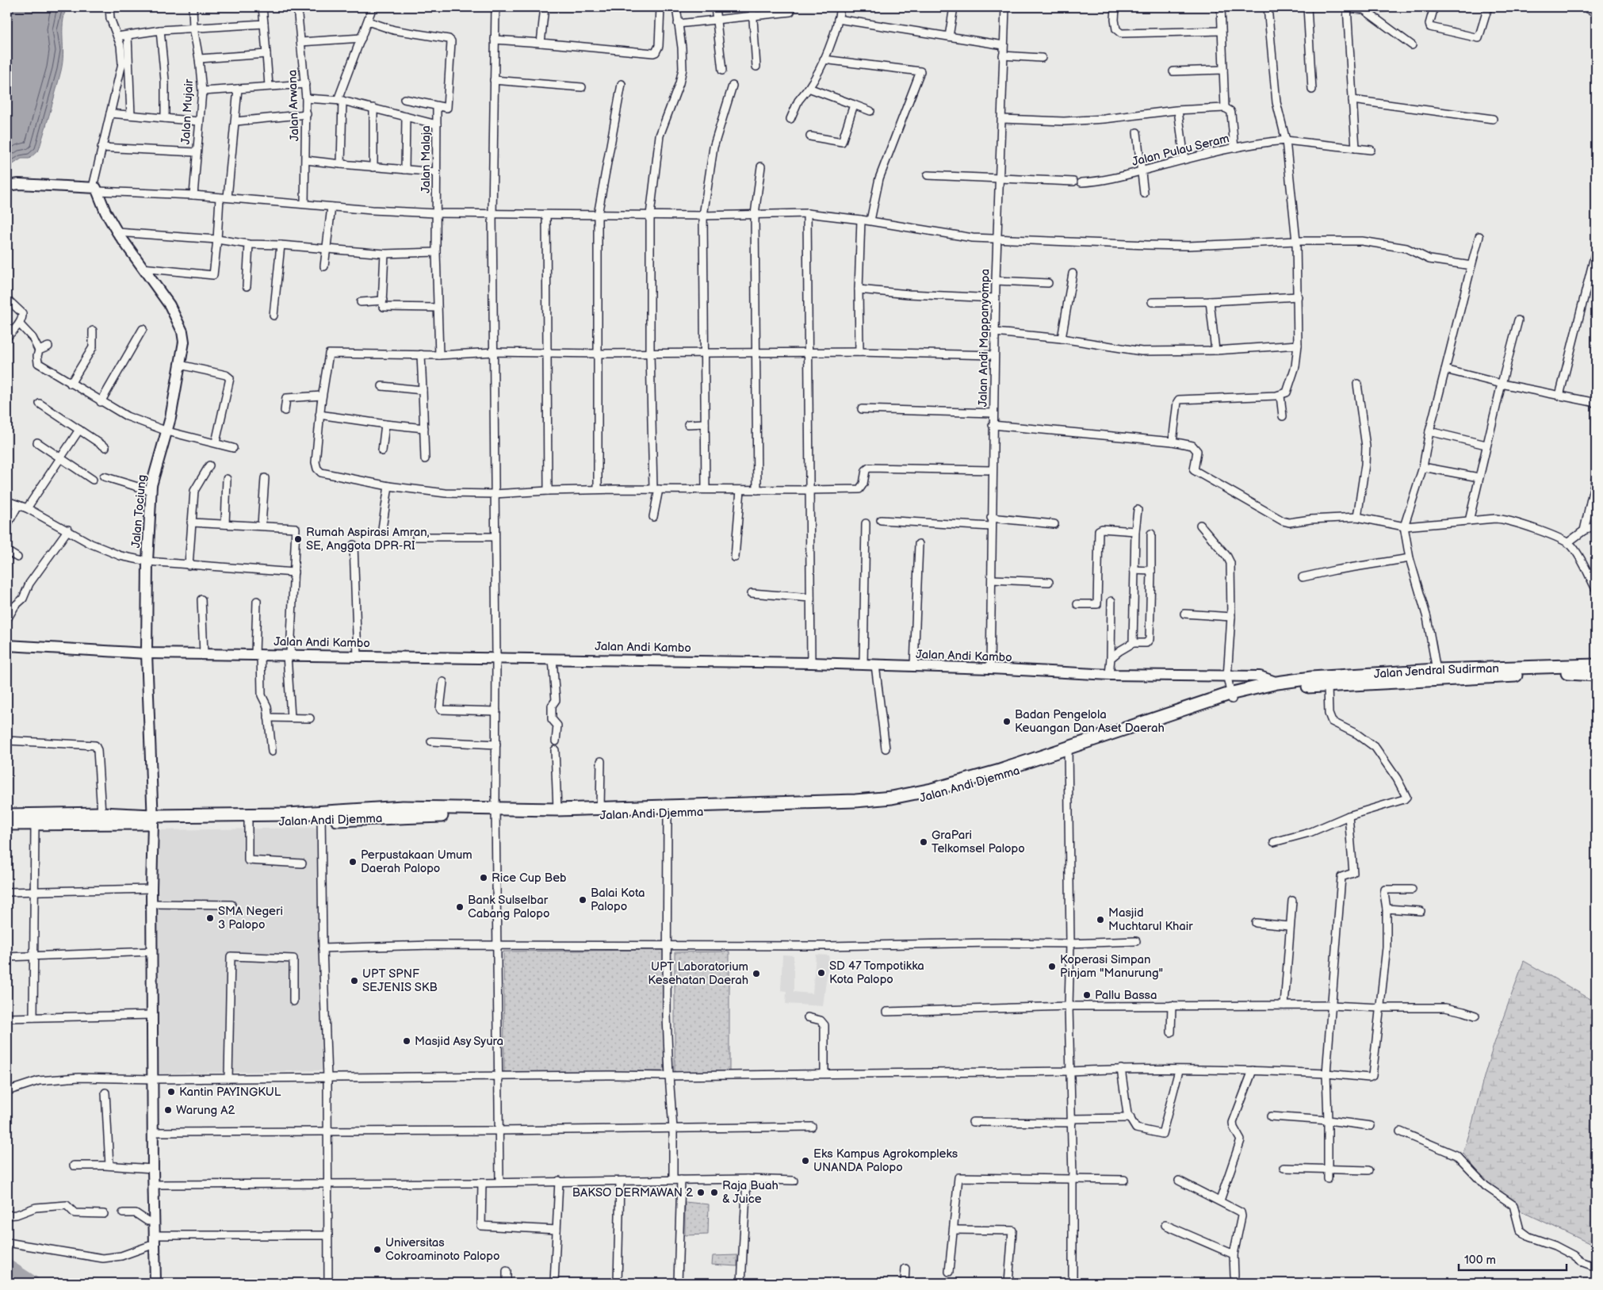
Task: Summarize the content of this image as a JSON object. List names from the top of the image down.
{
  "streets": {
    "highway": ["Jalan Jendral Sudirman", "Jalan Andi Djemma"],
    "street": [
      "Jalan Arwana",
      "Jalan Mujair",
      "Jalan Pulau Seram",
      "Jalan Malaja",
      "Jalan Andi Mappanyompa",
      "Jalan Tociung",
      "Jalan Andi Kambo"
    ]
  },
  "crossings": [
    ["Jalan Andi Mappanyompa", "Jalan Andi Kambo"],
    ["Jalan Tociung", "Jalan Andi Kambo"],
    ["Jalan Tociung", "Jalan Andi Djemma"],
    ["Jalan Andi Kambo", "Jalan Jendral Sudirman"],
    ["Jalan Andi Kambo", "Jalan Andi Djemma"],
    ["Jalan Jendral Sudirman", "Jalan Andi Djemma"]
  ],
  "places": [
    "Rumah Aspirasi Amran, SE, Anggota DPR-RI",
    "Badan Pengelola Keuangan Dan Aset Daerah",
    "GraPari Telkomsel Palopo",
    "Perpustakaan Umum Daerah Palopo",
    "Rice Cup Beb",
    "Balai Kota Palopo",
    "Bank Sulselbar Cabang Palopo",
    "SMA Negeri 3 Palopo",
    "Masjid Muchtarul Khair",
    "Koperasi Simpan Pinjam \"Manurung\"",
    "SD 47 Tompotikka Kota Palopo",
    "UPT Laboratorium Kesehatan Daerah",
    "UPT SPNF SEJENIS SKB",
    "Pallu Bassa",
    "Masjid Asy Syura",
    "Kantin PAYINGKUL",
    "Warung A2",
    "Eks Kampus Agrokompleks UNANDA Palopo",
    "BAKSO DERMAWAN 2",
    "Raja Buah & Juice",
    "Universitas Cokroaminoto Palopo"
  ],
  "scale_bar": "100 m"
}
